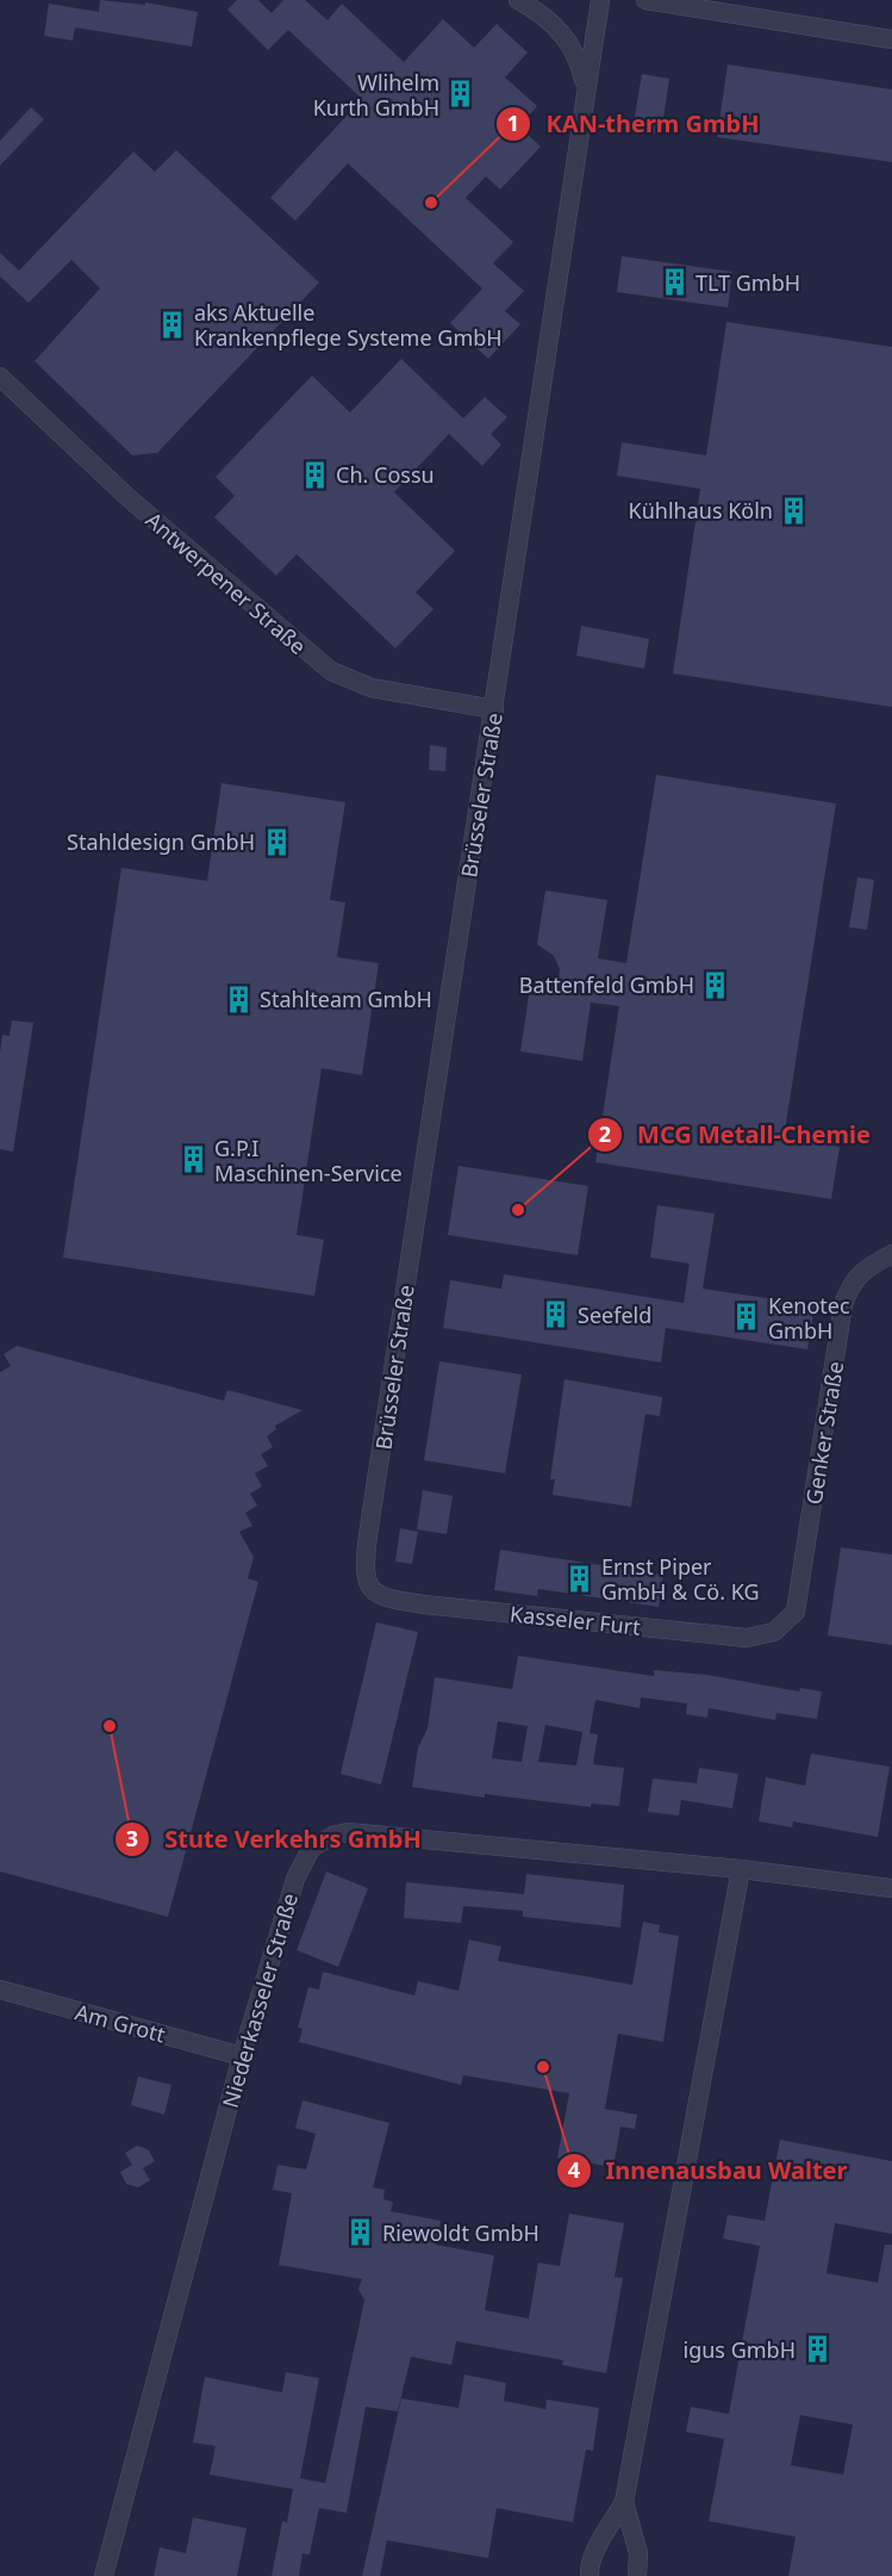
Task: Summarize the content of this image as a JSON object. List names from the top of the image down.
{
  "streets": {
    "street": [
      "Antwerpener Straße",
      "Brüsseler Straße",
      "Genker Straße",
      "Kasseler Furt",
      "Niederkasseler Straße",
      "Am Grott"
    ]
  },
  "crossings": [
    ["Antwerpener Straße", "Brüsseler Straße"],
    ["Brüsseler Straße", "Kasseler Furt"],
    ["Genker Straße", "Kasseler Furt"],
    ["Niederkasseler Straße", "Am Grott"]
  ],
  "places": {
    "building": [
      "Wlihelm Kurth GmbH",
      "TLT GmbH",
      "aks Aktuelle Krankenpflege Systeme GmbH",
      "Ch. Cossu",
      "Kühlhaus Köln",
      "Stahldesign GmbH",
      "Battenfeld GmbH",
      "Stahlteam GmbH",
      "G.P.I Maschinen-Service",
      "Seefeld",
      "Kenotec GmbH",
      "Ernst Piper GmbH & Cö. KG",
      "Riewoldt GmbH",
      "igus GmbH"
    ],
    "other": [
      "KAN-therm GmbH",
      "MCG Metall-Chemie",
      "Stute Verkehrs GmbH",
      "Innenausbau Walter"
    ]
  }
}
